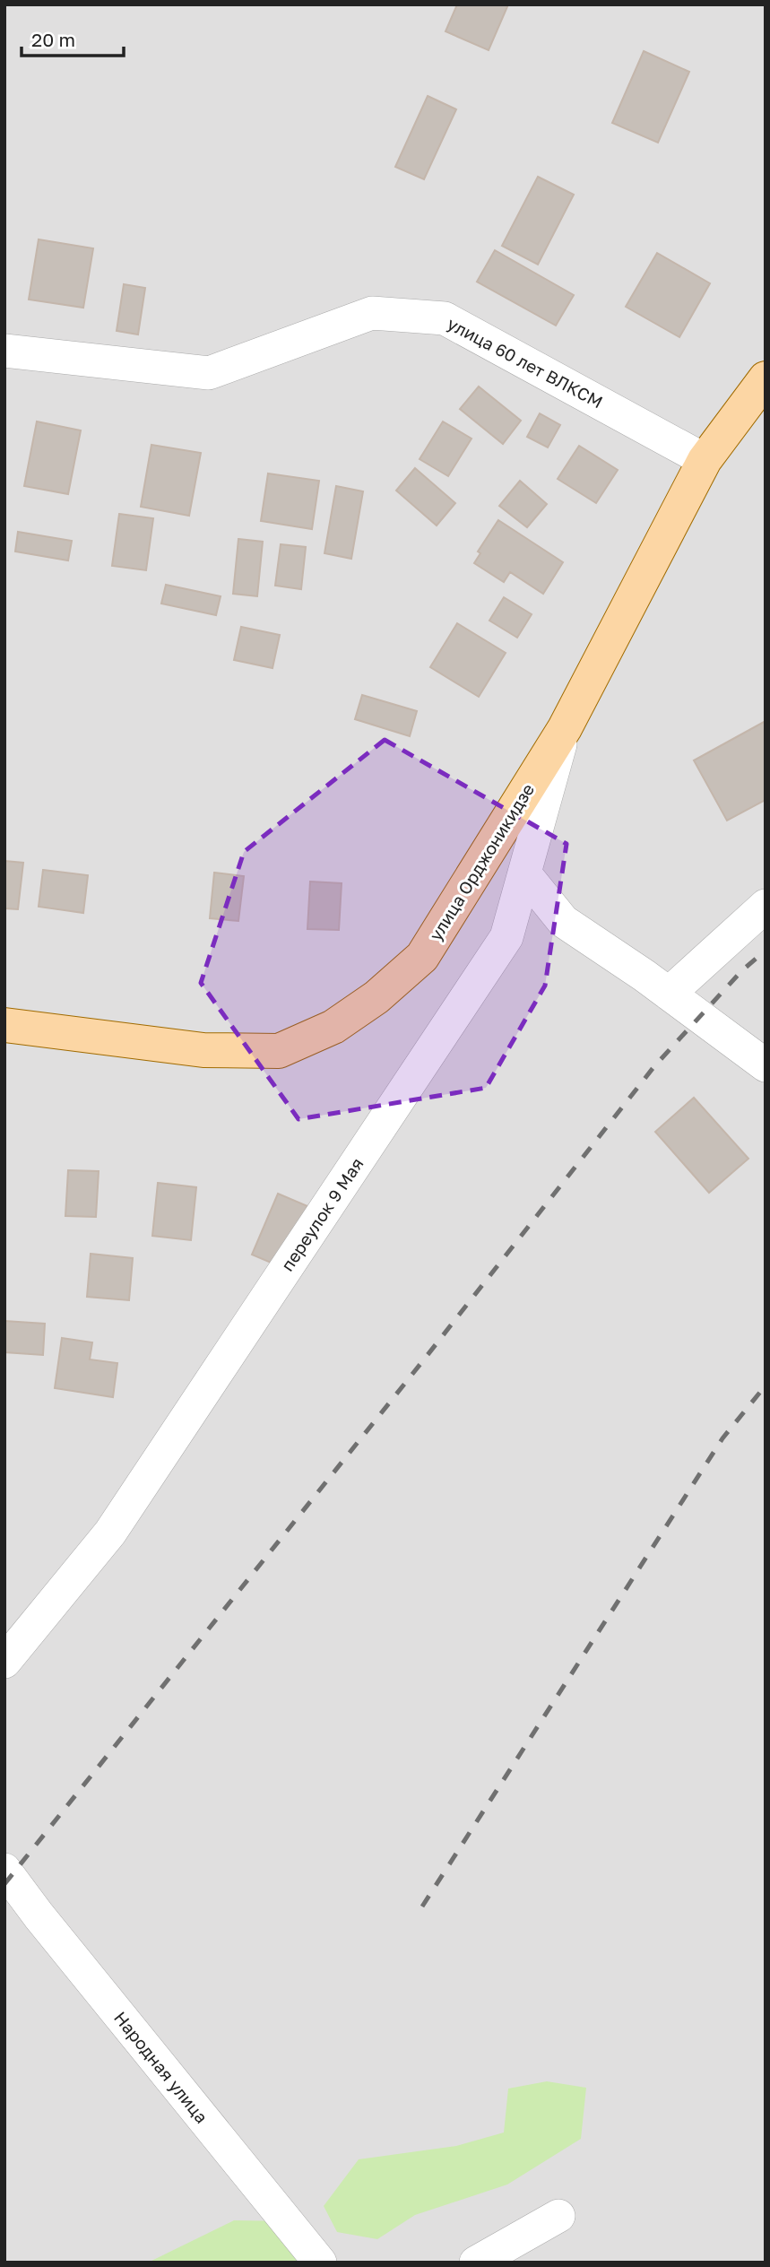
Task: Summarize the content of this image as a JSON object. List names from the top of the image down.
{
  "streets": {
    "main road": ["улица Орджоникидзе"],
    "street": ["улица 60 лет ВЛКСМ", "переулок 9 Мая", "Народная улица"]
  },
  "crossings": [
    ["улица 60 лет ВЛКСМ", "улица Орджоникидзе"],
    ["улица Орджоникидзе", "переулок 9 Мая"]
  ],
  "scale_bar": "20 m"
}
